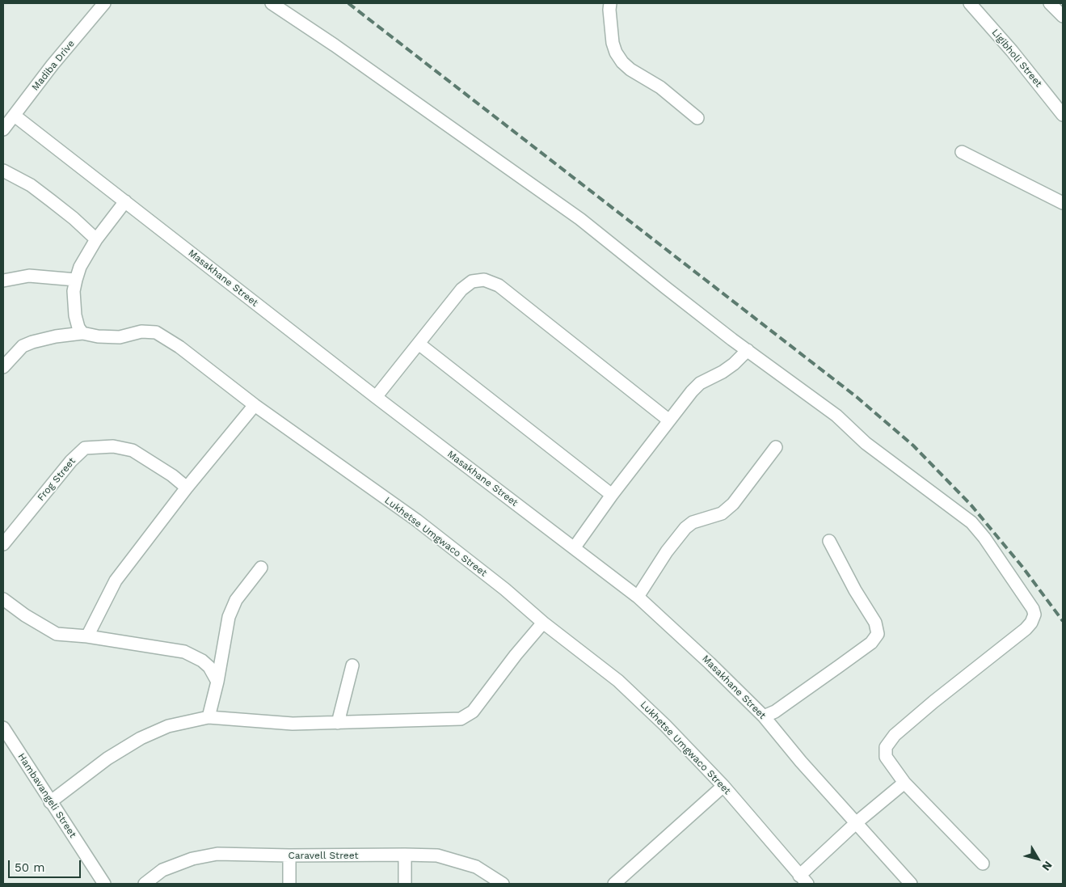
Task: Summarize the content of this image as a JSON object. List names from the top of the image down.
{
  "streets": {
    "street": [
      "Ligibholi Street",
      "Madiba Drive",
      "Masakhane Street",
      "Frog Street",
      "Lukhetse Umgwaco Street",
      "Hambavangeli Street",
      "Caravell Street"
    ]
  },
  "crossings": [
    ["Madiba Drive", "Masakhane Street"]
  ],
  "scale_bar": "50 m",
  "north": "bottom right"
}
